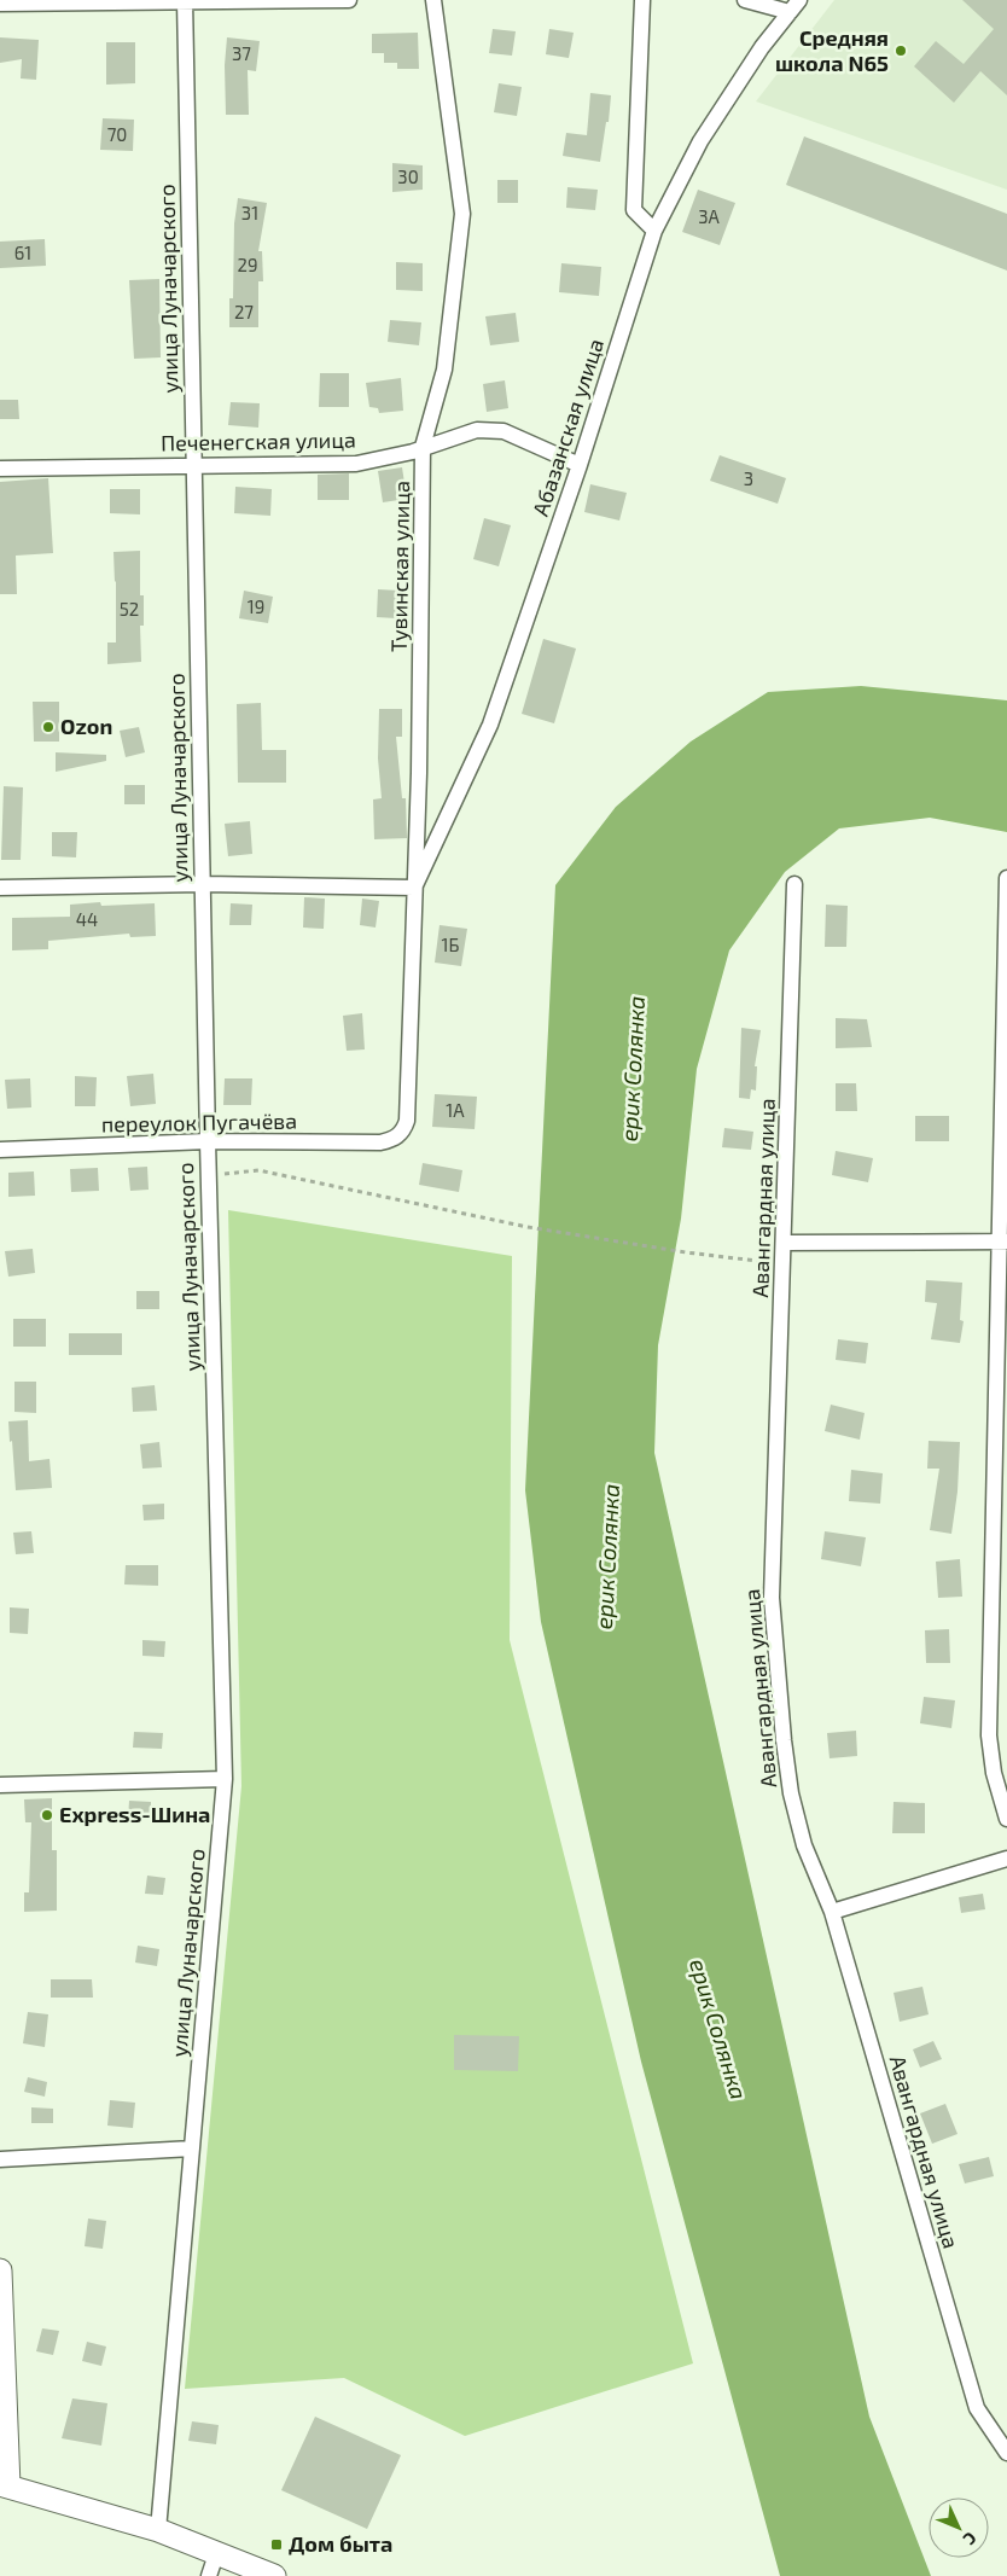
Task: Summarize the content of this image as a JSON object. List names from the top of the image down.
{
  "streets": {
    "street": [
      "улица Луначарского",
      "Абазанская улица",
      "Печенегская улица",
      "Тувинская улица",
      "переулок Пугачёва",
      "Авангардная улица"
    ]
  },
  "crossings": [
    ["улица Луначарского", "Печенегская улица"],
    ["улица Луначарского", "переулок Пугачёва"],
    ["Абазанская улица", "Печенегская улица"],
    ["Абазанская улица", "Тувинская улица"],
    ["Печенегская улица", "Тувинская улица"],
    ["Тувинская улица", "переулок Пугачёва"]
  ],
  "water": ["ерик Солянка"],
  "places": {
    "other": ["Средняя школа N65", "Ozon", "Express-Шина"],
    "transit": ["Дом быта"]
  },
  "house_numbers": [
    "37",
    "70",
    "30",
    "31",
    "3А",
    "61",
    "29",
    "27",
    "3",
    "19",
    "52",
    "44",
    "1Б",
    "1А"
  ],
  "north": "bottom right"
}
